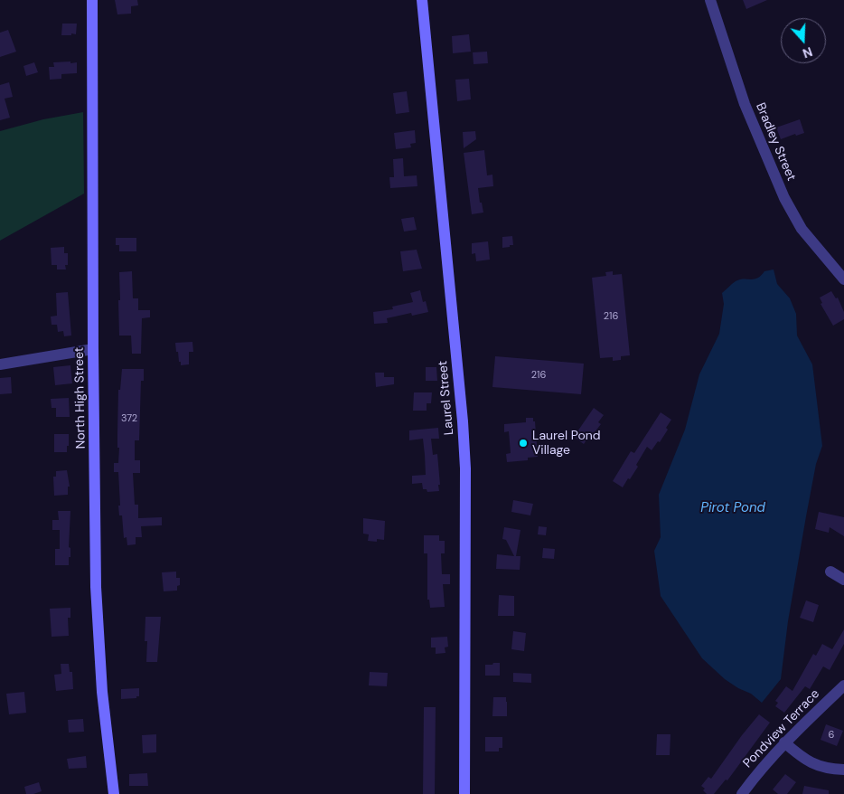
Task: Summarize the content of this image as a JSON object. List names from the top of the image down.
{
  "streets": {
    "street": [
      "Bradley Street",
      "North High Street",
      "Laurel Street",
      "Pondview Terrace"
    ]
  },
  "water": ["Pirot Pond"],
  "places": ["Laurel Pond Village"],
  "house_numbers": [
    "216",
    "216",
    "372",
    "6"
  ],
  "north": "bottom"
}
